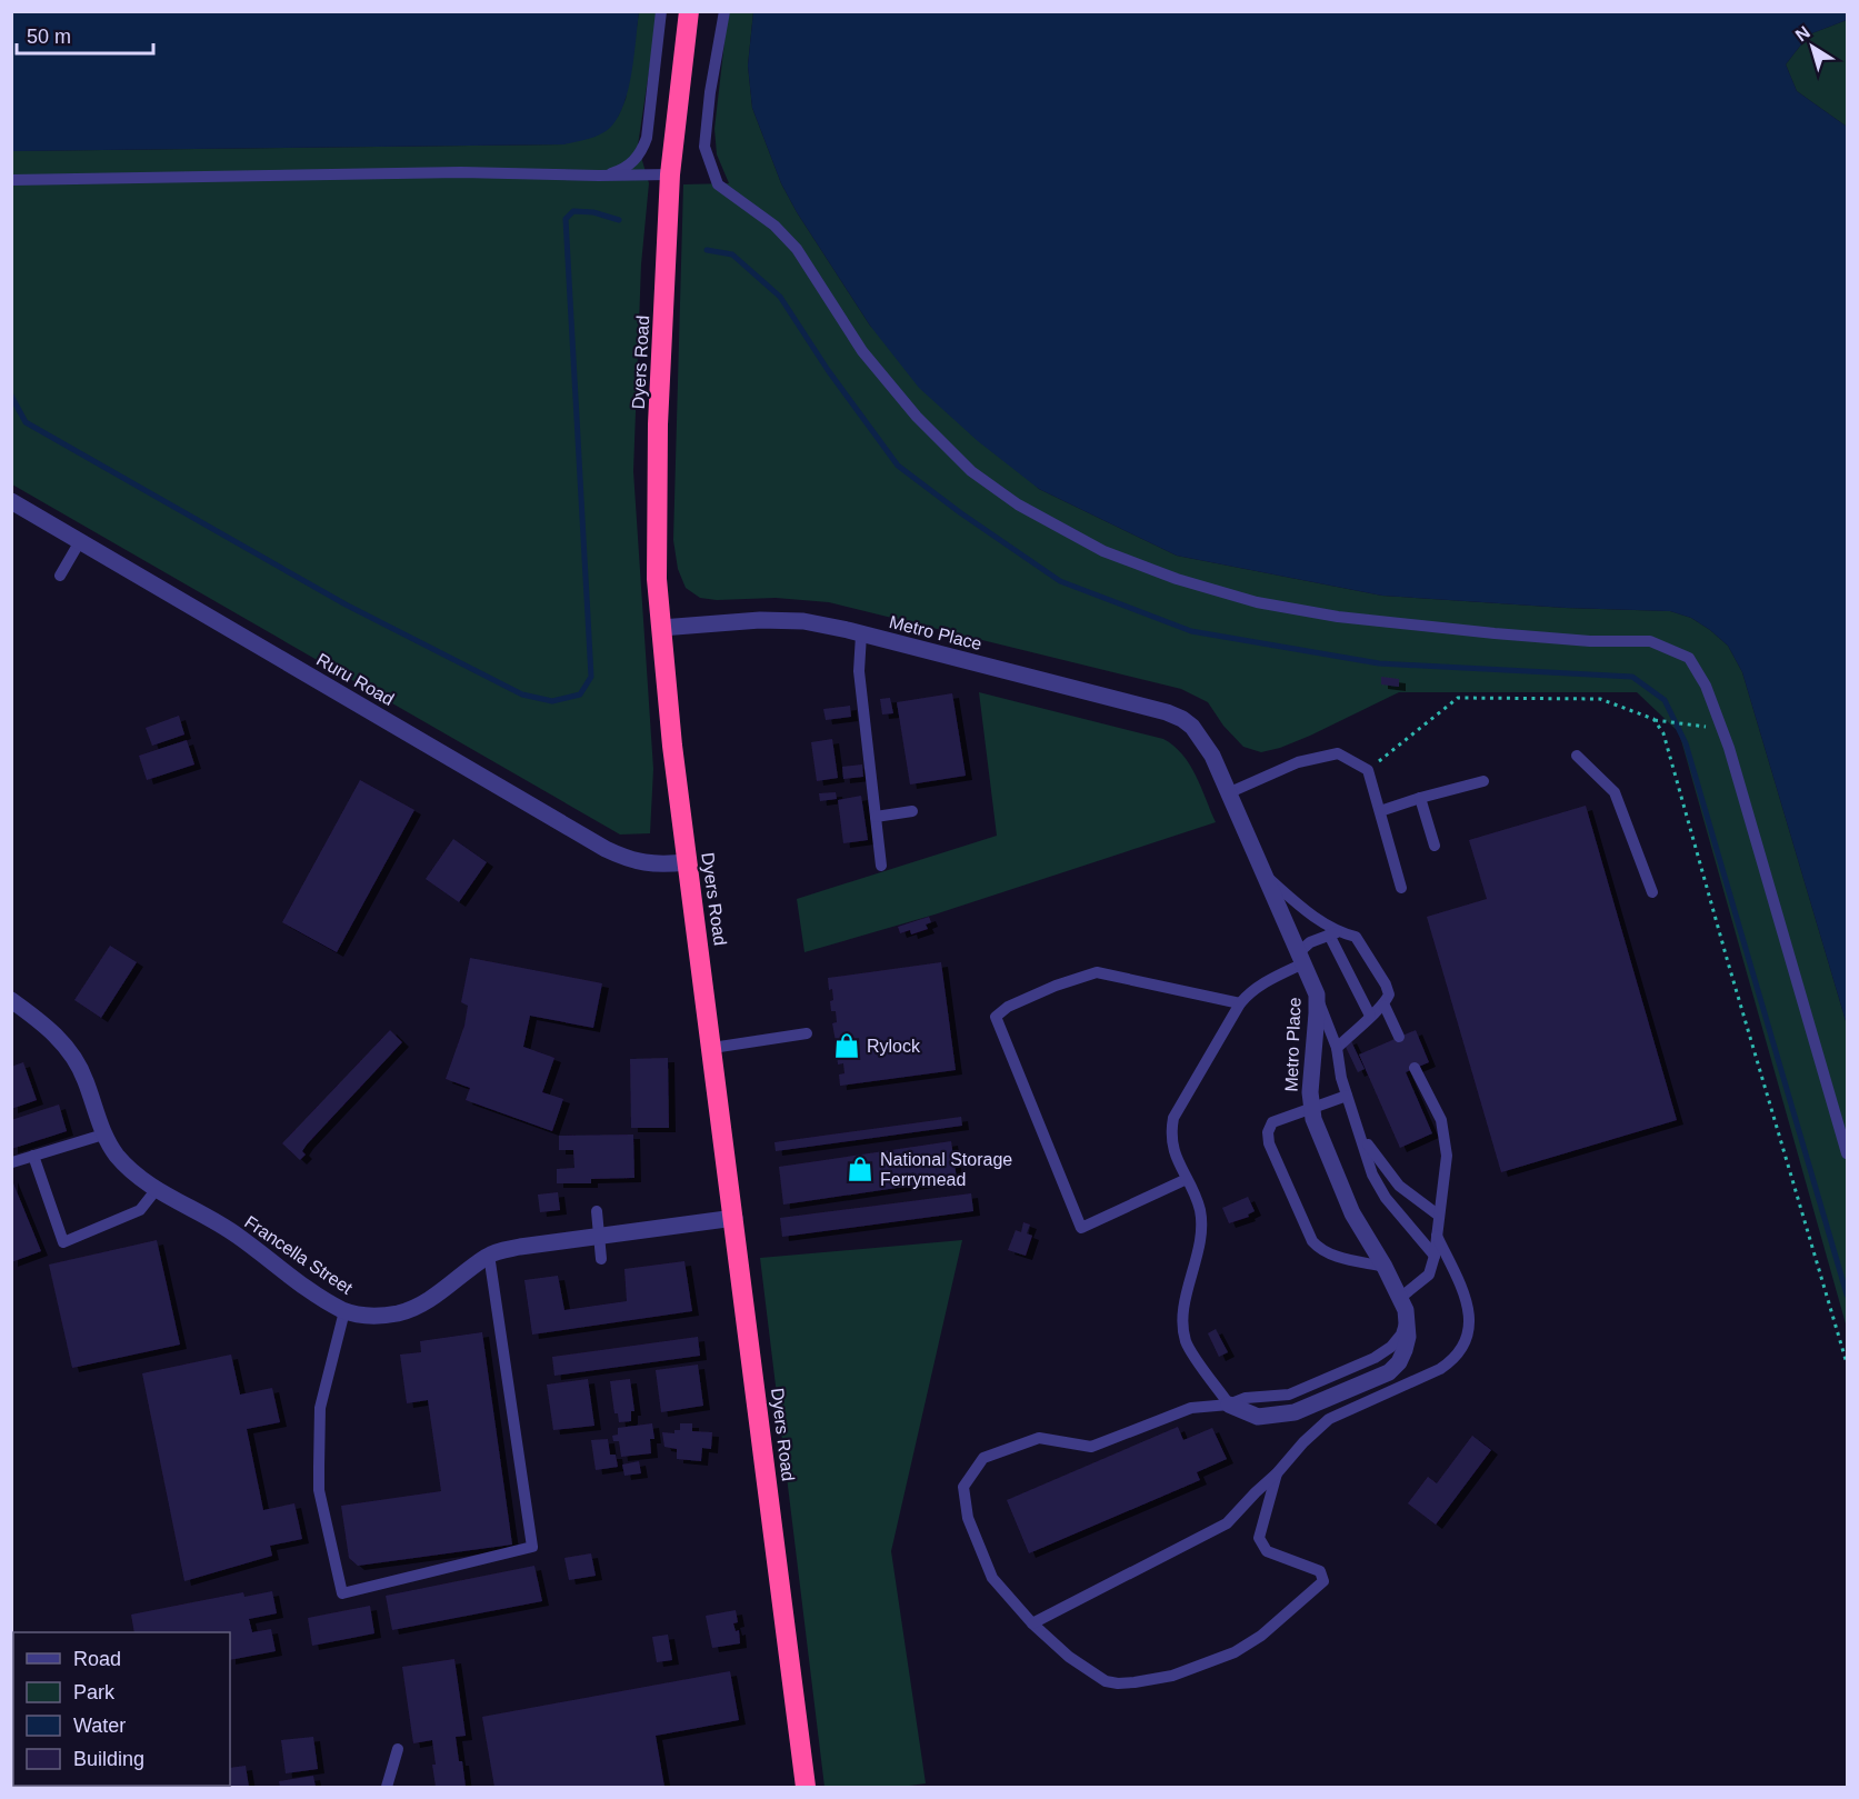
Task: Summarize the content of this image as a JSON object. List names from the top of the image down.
{
  "streets": {
    "highway": ["Dyers Road"],
    "street": ["Metro Place", "Ruru Road", "Francella Street"]
  },
  "crossings": [
    ["Dyers Road", "Metro Place"],
    ["Dyers Road", "Ruru Road"],
    ["Dyers Road", "Francella Street"]
  ],
  "places": {
    "shop": ["Rylock", "National Storage Ferrymead"]
  },
  "legend": [
    "Road",
    "Park",
    "Water",
    "Building"
  ],
  "scale_bar": "50 m",
  "north": "top left"
}
